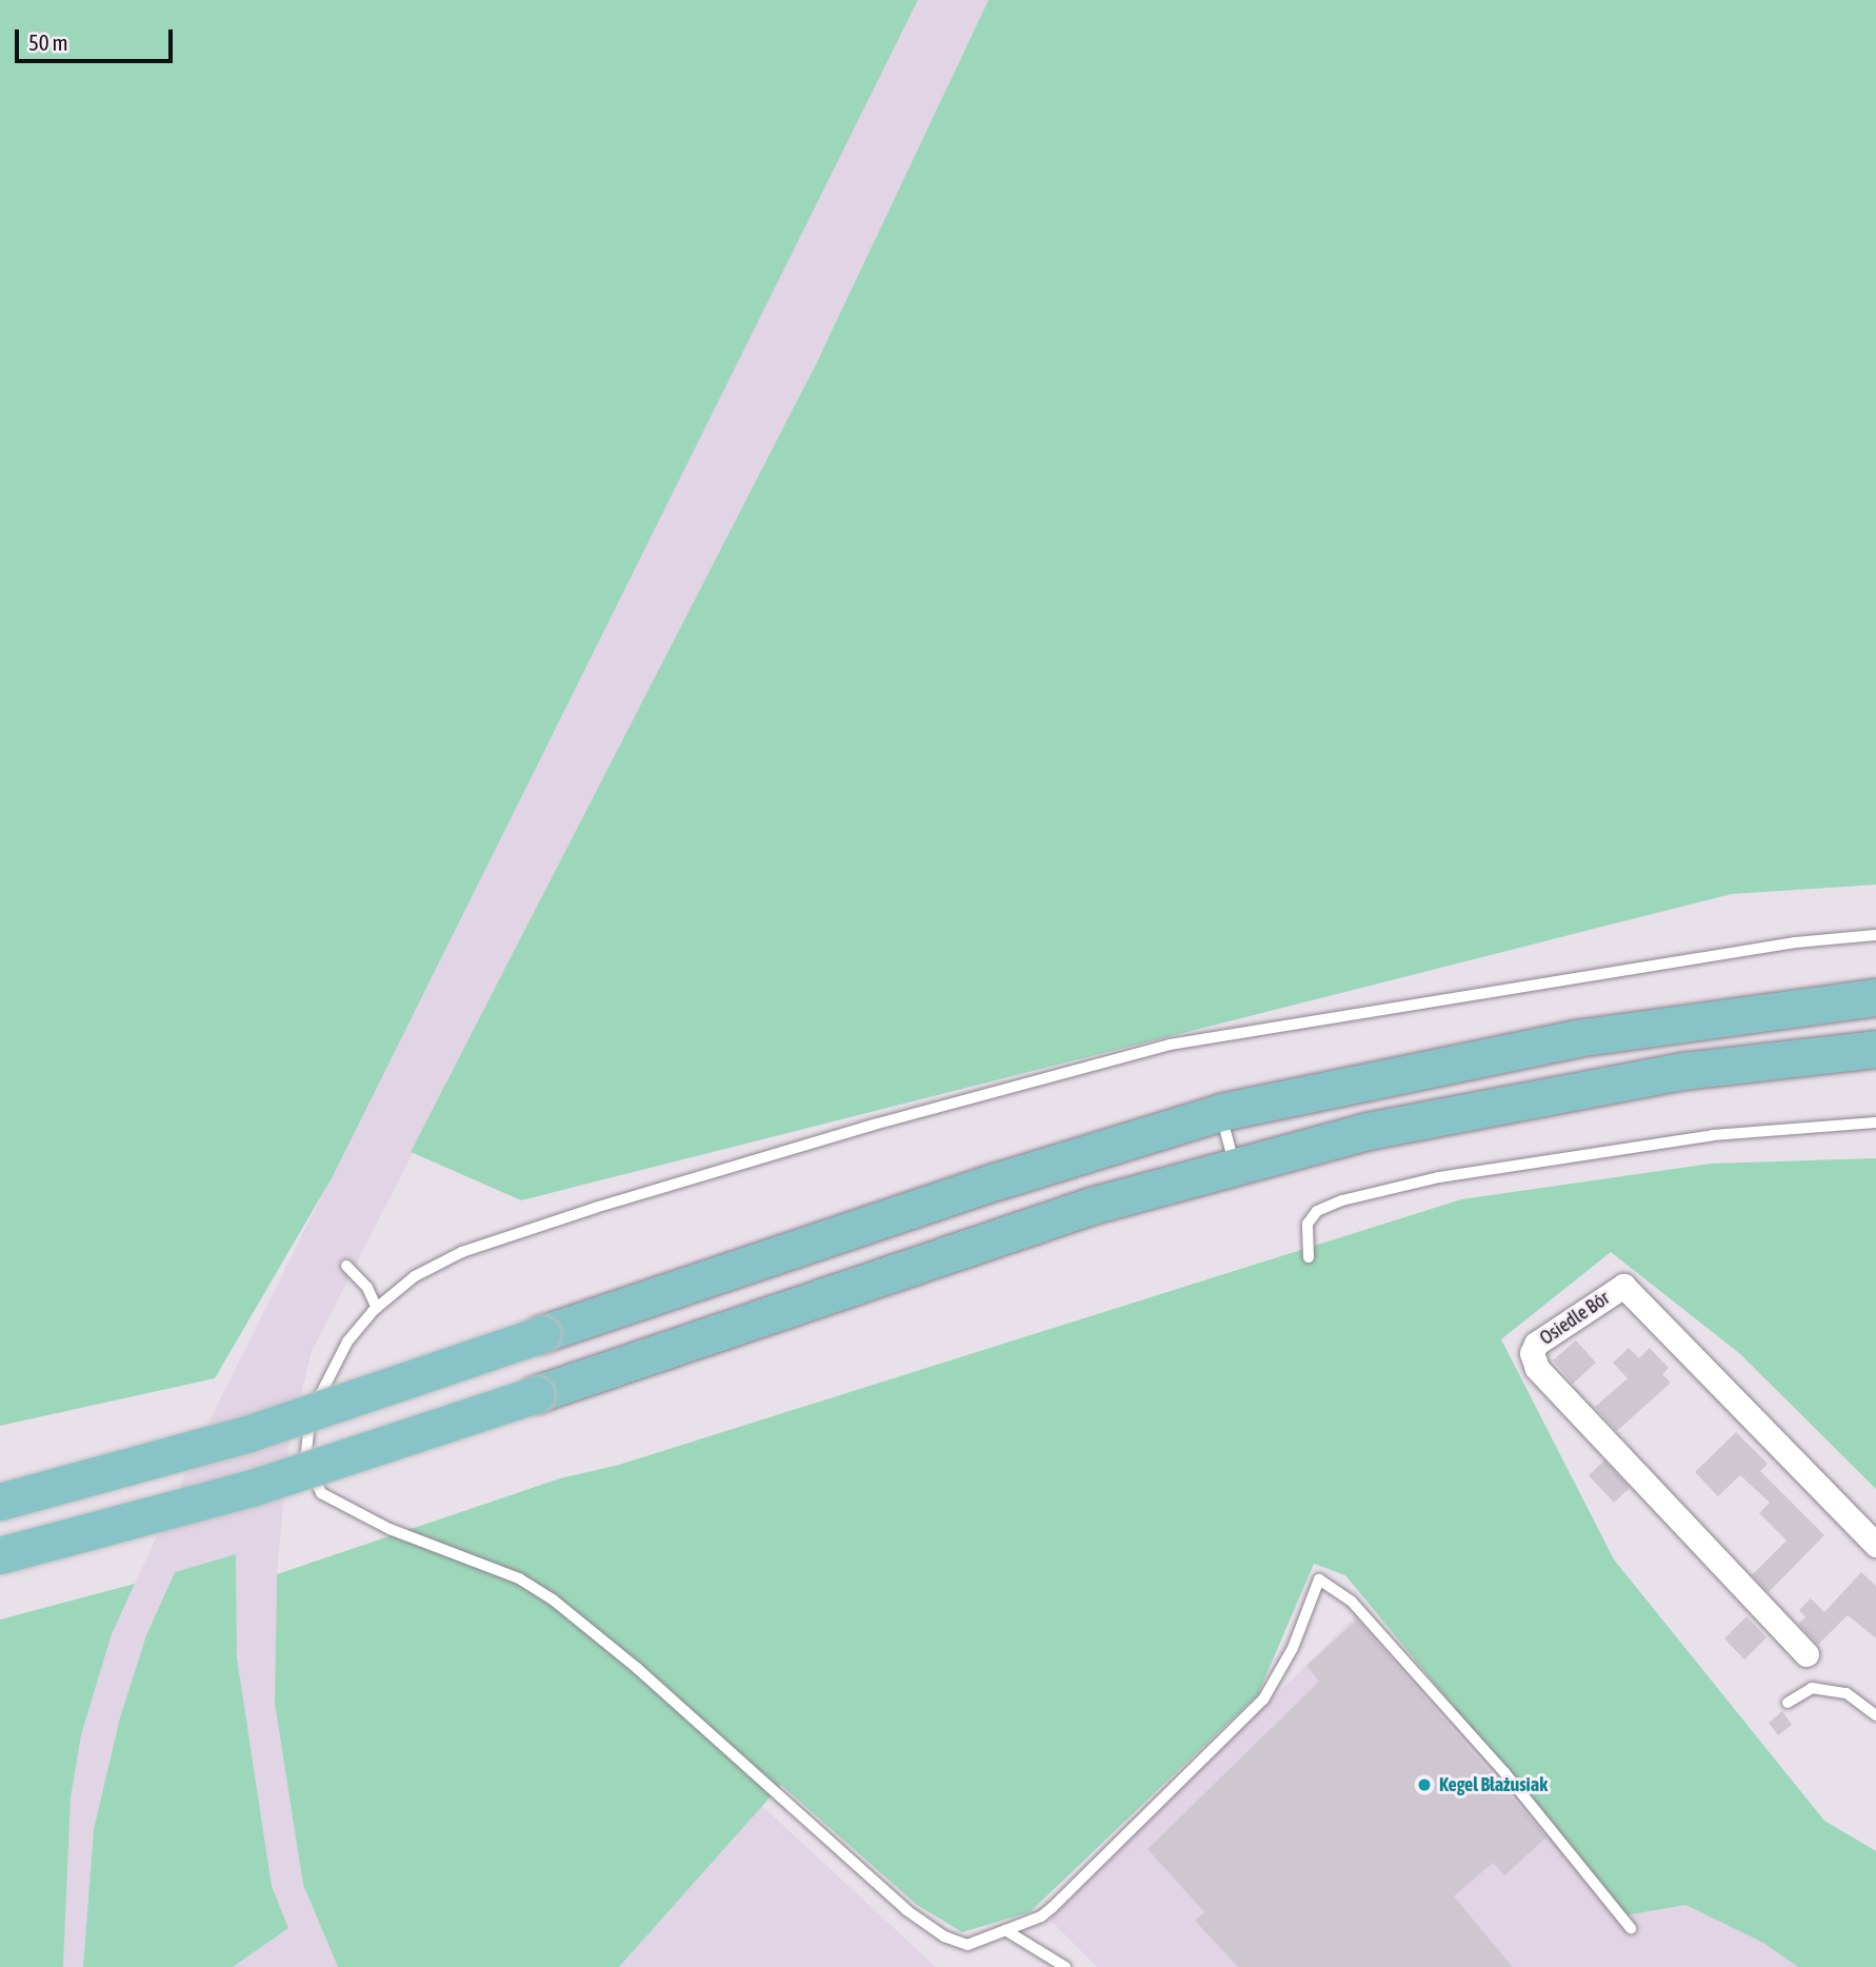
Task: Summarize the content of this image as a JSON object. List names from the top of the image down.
{
  "streets": {
    "street": ["Osiedle Bór"]
  },
  "places": ["Kegel Błażusiak"],
  "scale_bar": "50 m"
}
